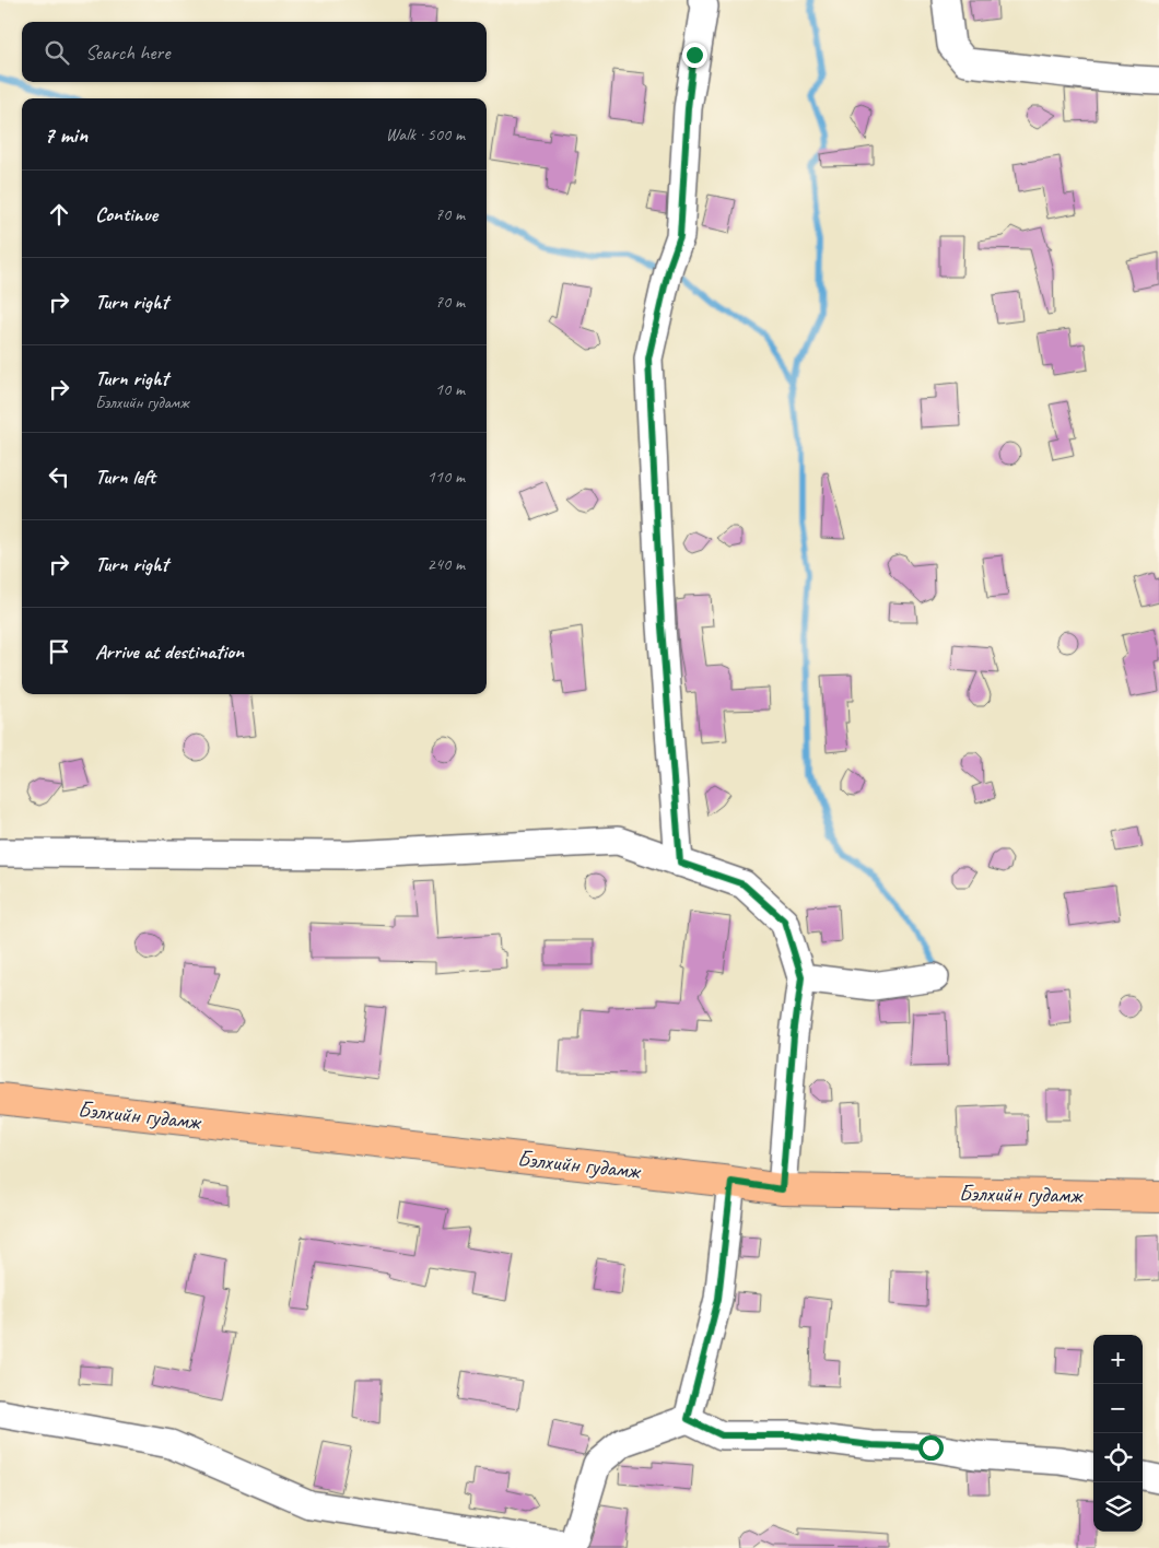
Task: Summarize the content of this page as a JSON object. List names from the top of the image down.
{
  "streets": {
    "main road": ["Бэлхийн гудамж"]
  },
  "page": {
    "search": "Search here",
    "heading": ["7 min", "Walk · 500 m"],
    "list": [
      ["Continue", "70 m"],
      ["Turn right", "70 m"],
      ["Turn right", "Бэлхийн гудамж", "10 m"],
      ["Turn left", "110 m"],
      ["Turn right", "240 m"],
      "Arrive at destination"
    ],
    "map_buttons": ["+", "−"]
  }
}
